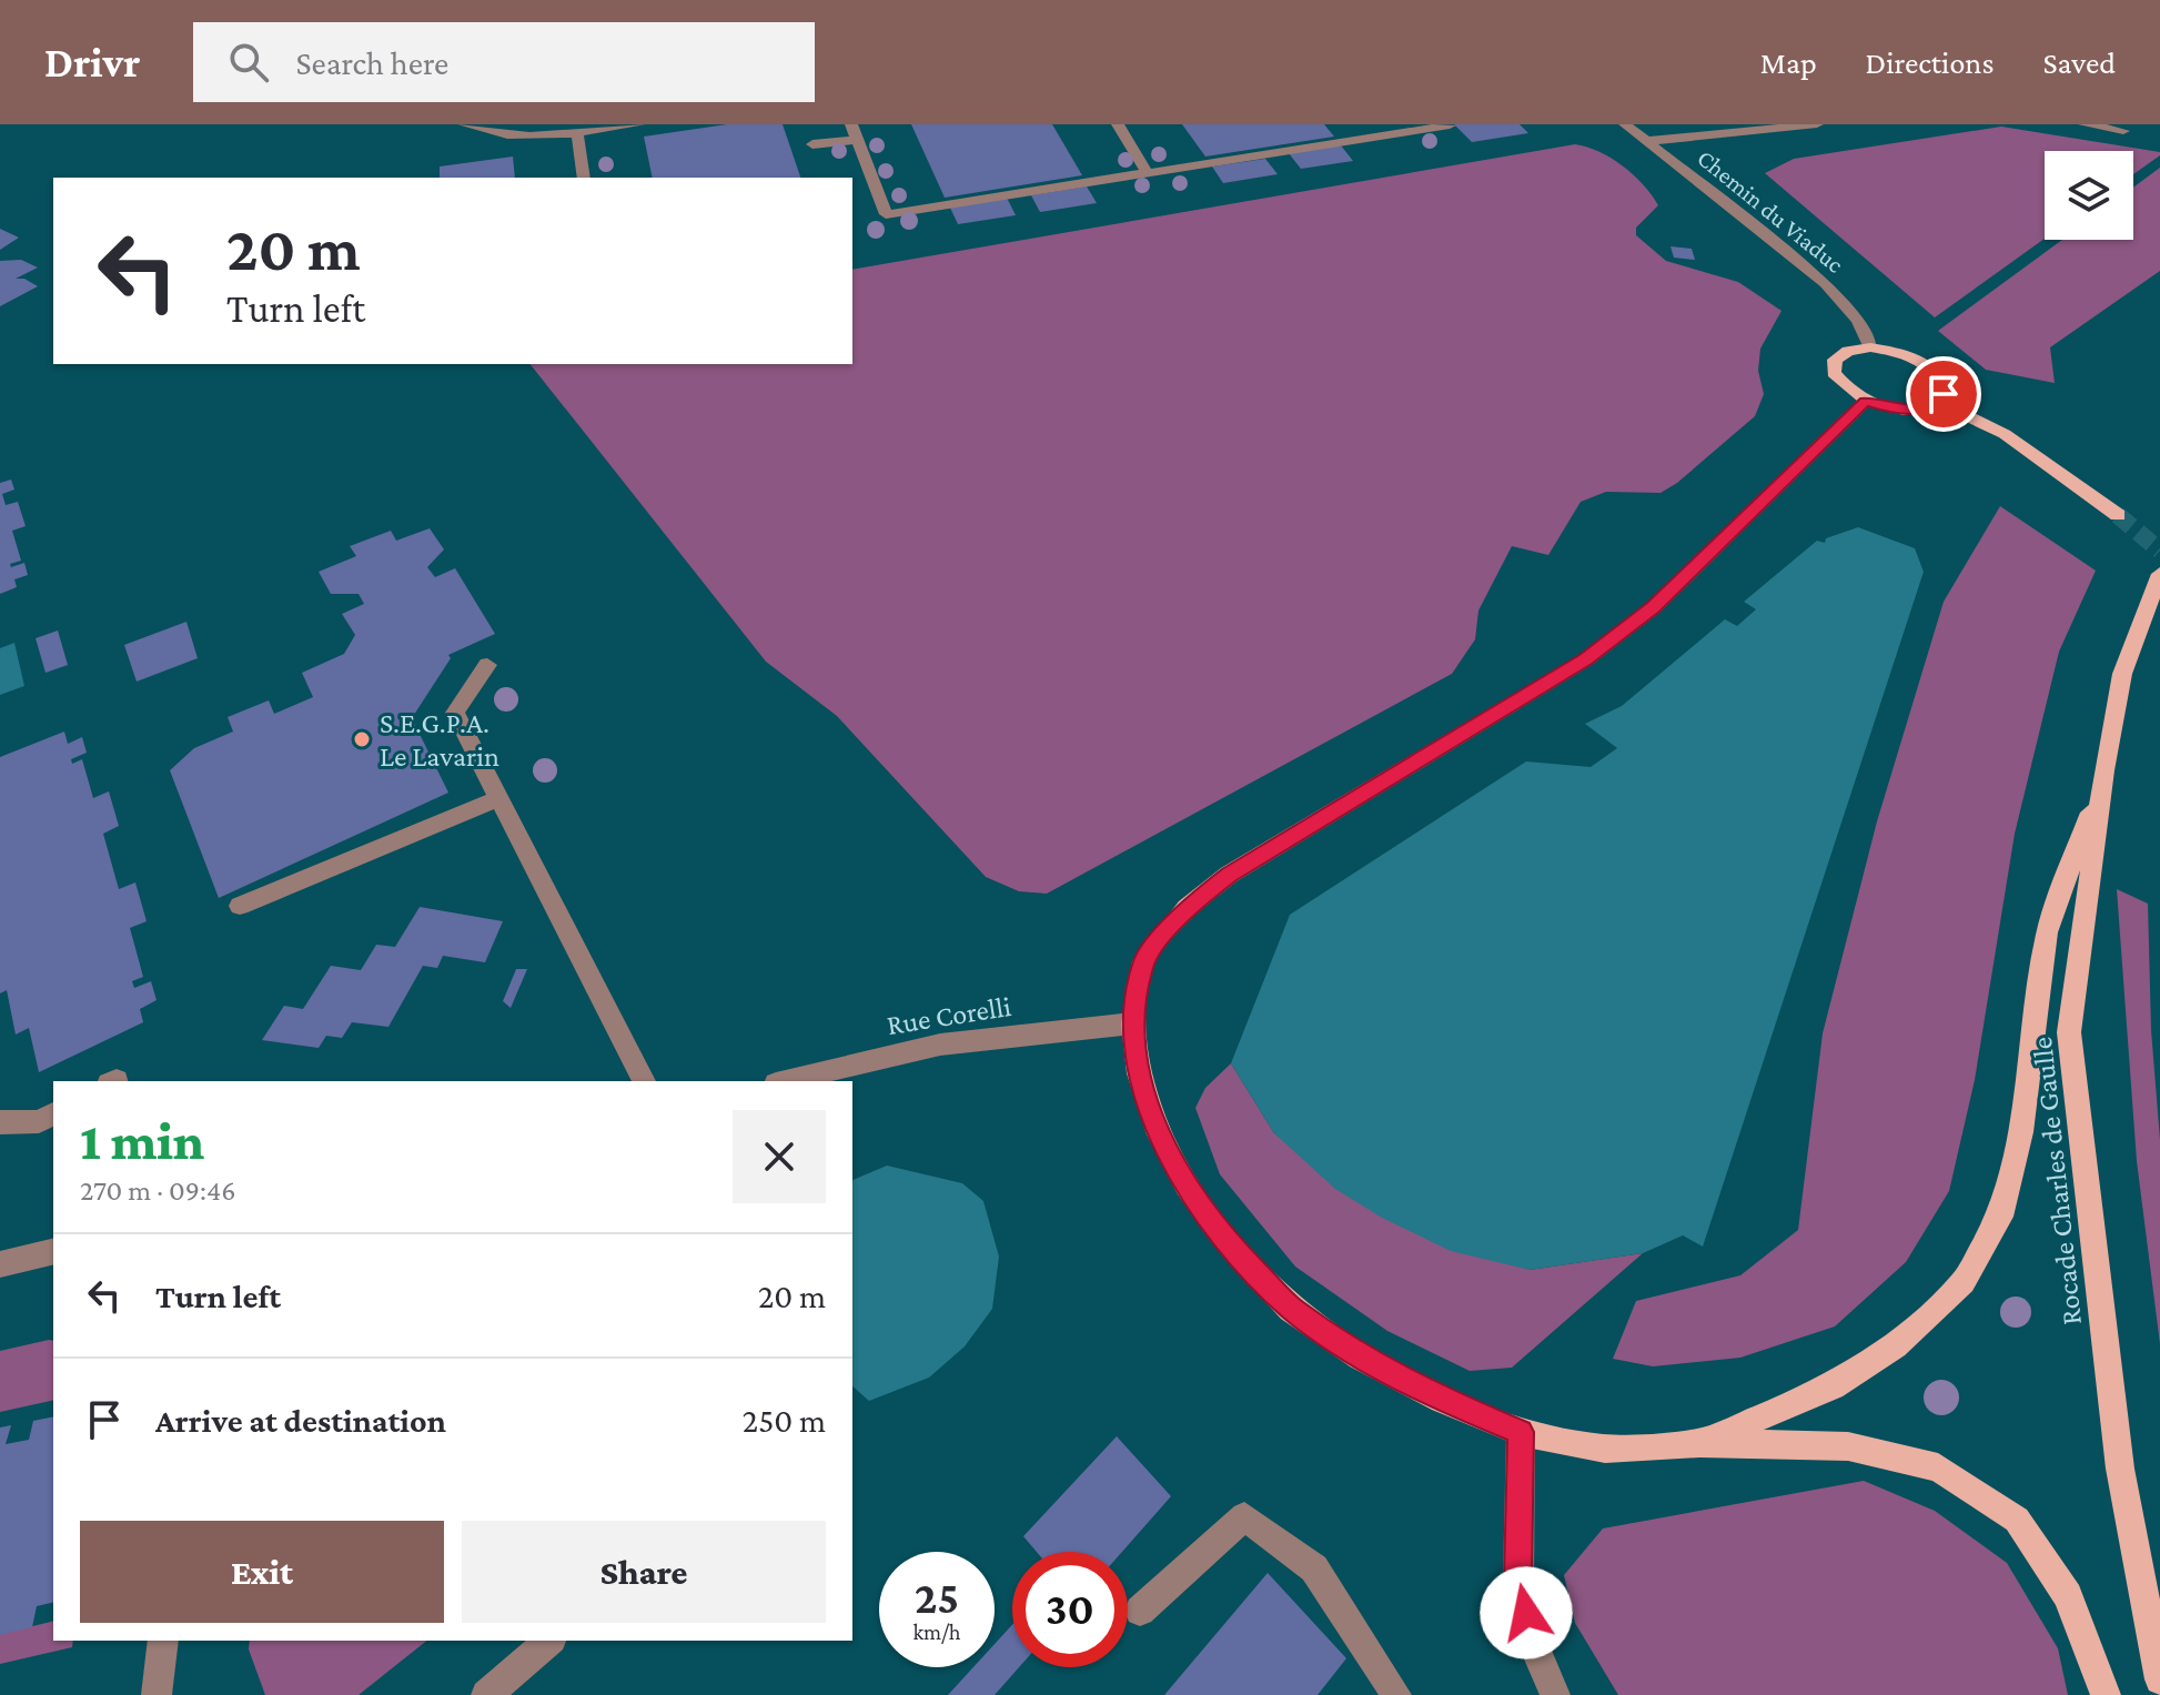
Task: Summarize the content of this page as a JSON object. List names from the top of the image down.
{
  "streets": {
    "main road": ["Rocade Charles de Gaulle"],
    "street": ["Chemin du Viaduc", "Rue Corelli"]
  },
  "places": ["S.E.G.P.A. Le Lavarin"],
  "page": {
    "header": "Drivr",
    "search": "Search here",
    "nav": ["Map", "Directions", "Saved"],
    "turn": ["20 m", "Turn left"],
    "heading": ["1 min", "270 m · 09:46"],
    "list": [
      {
        "name": "Turn left",
        "value": "20 m"
      },
      {
        "name": "Arrive at destination",
        "value": "250 m"
      }
    ],
    "buttons": ["Exit", "Share"],
    "speed": "25 km/h",
    "limit": "30"
  }
}
